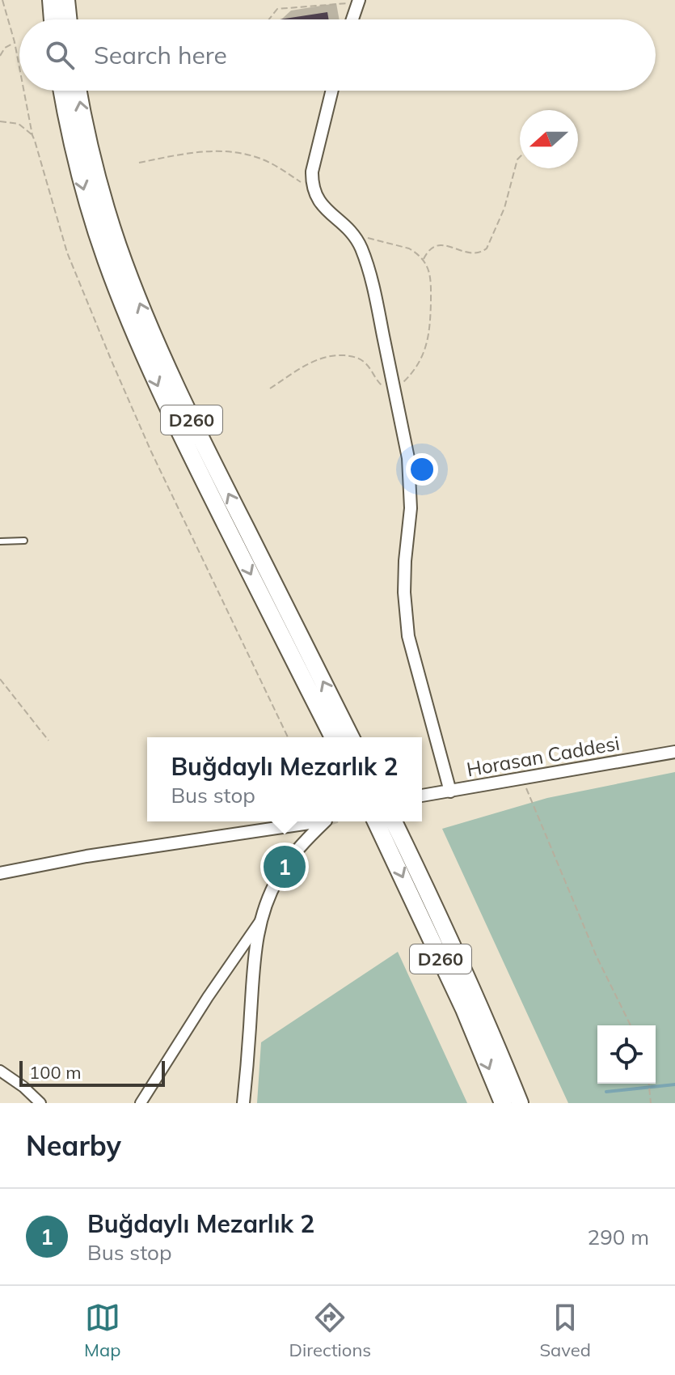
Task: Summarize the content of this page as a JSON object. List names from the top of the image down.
{
  "streets": {
    "highway": ["D260"],
    "street": ["Horasan Caddesi"]
  },
  "scale_bar": "100 m",
  "north": "left",
  "page": {
    "search": "Search here",
    "popup": ["Buğdaylı Mezarlık 2", "Bus stop"],
    "pins": "1",
    "scale": "100 m",
    "heading": "Nearby",
    "list": [
      {
        "mark": "1",
        "name": "Buğdaylı Mezarlık 2",
        "note": "Bus stop",
        "value": "290 m"
      }
    ],
    "nav": ["Map", "Directions", "Saved"]
  }
}
